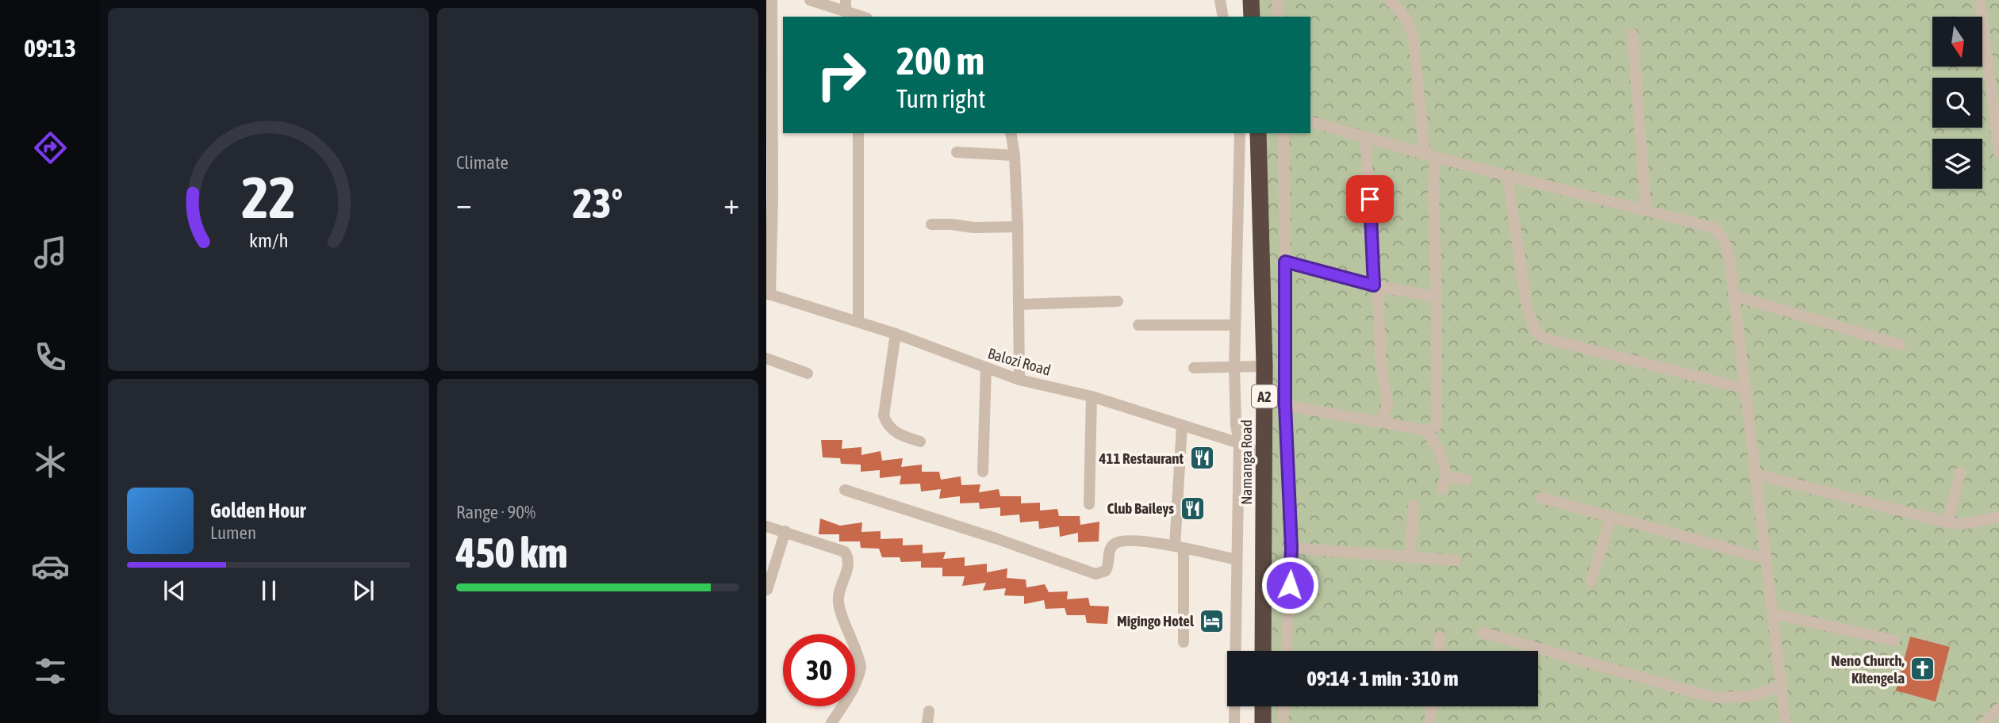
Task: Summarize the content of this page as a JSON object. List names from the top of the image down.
{
  "streets": {
    "highway": ["A2", "Namanga Road"],
    "street": ["Balozi Road"]
  },
  "crossings": [
    ["Balozi Road", "Namanga Road"]
  ],
  "places": {
    "restaurant": ["411 Restaurant", "Club Baileys"],
    "hotel": ["Migingo Hotel"],
    "church": ["Neno Church, Kitengela"]
  },
  "north": "bottom",
  "page": {
    "tabs": "09:13",
    "tile": [
      "Climate",
      ["Range · 90%", "450 km"]
    ],
    "turn": ["200 m", "Turn right"],
    "heat": ["−", "23°", "+"],
    "song": ["Golden Hour", "Lumen"],
    "limit": "30",
    "trip": "09:14 · 1 min · 310 m",
    "gauge": ["22", "km/h"]
  }
}
